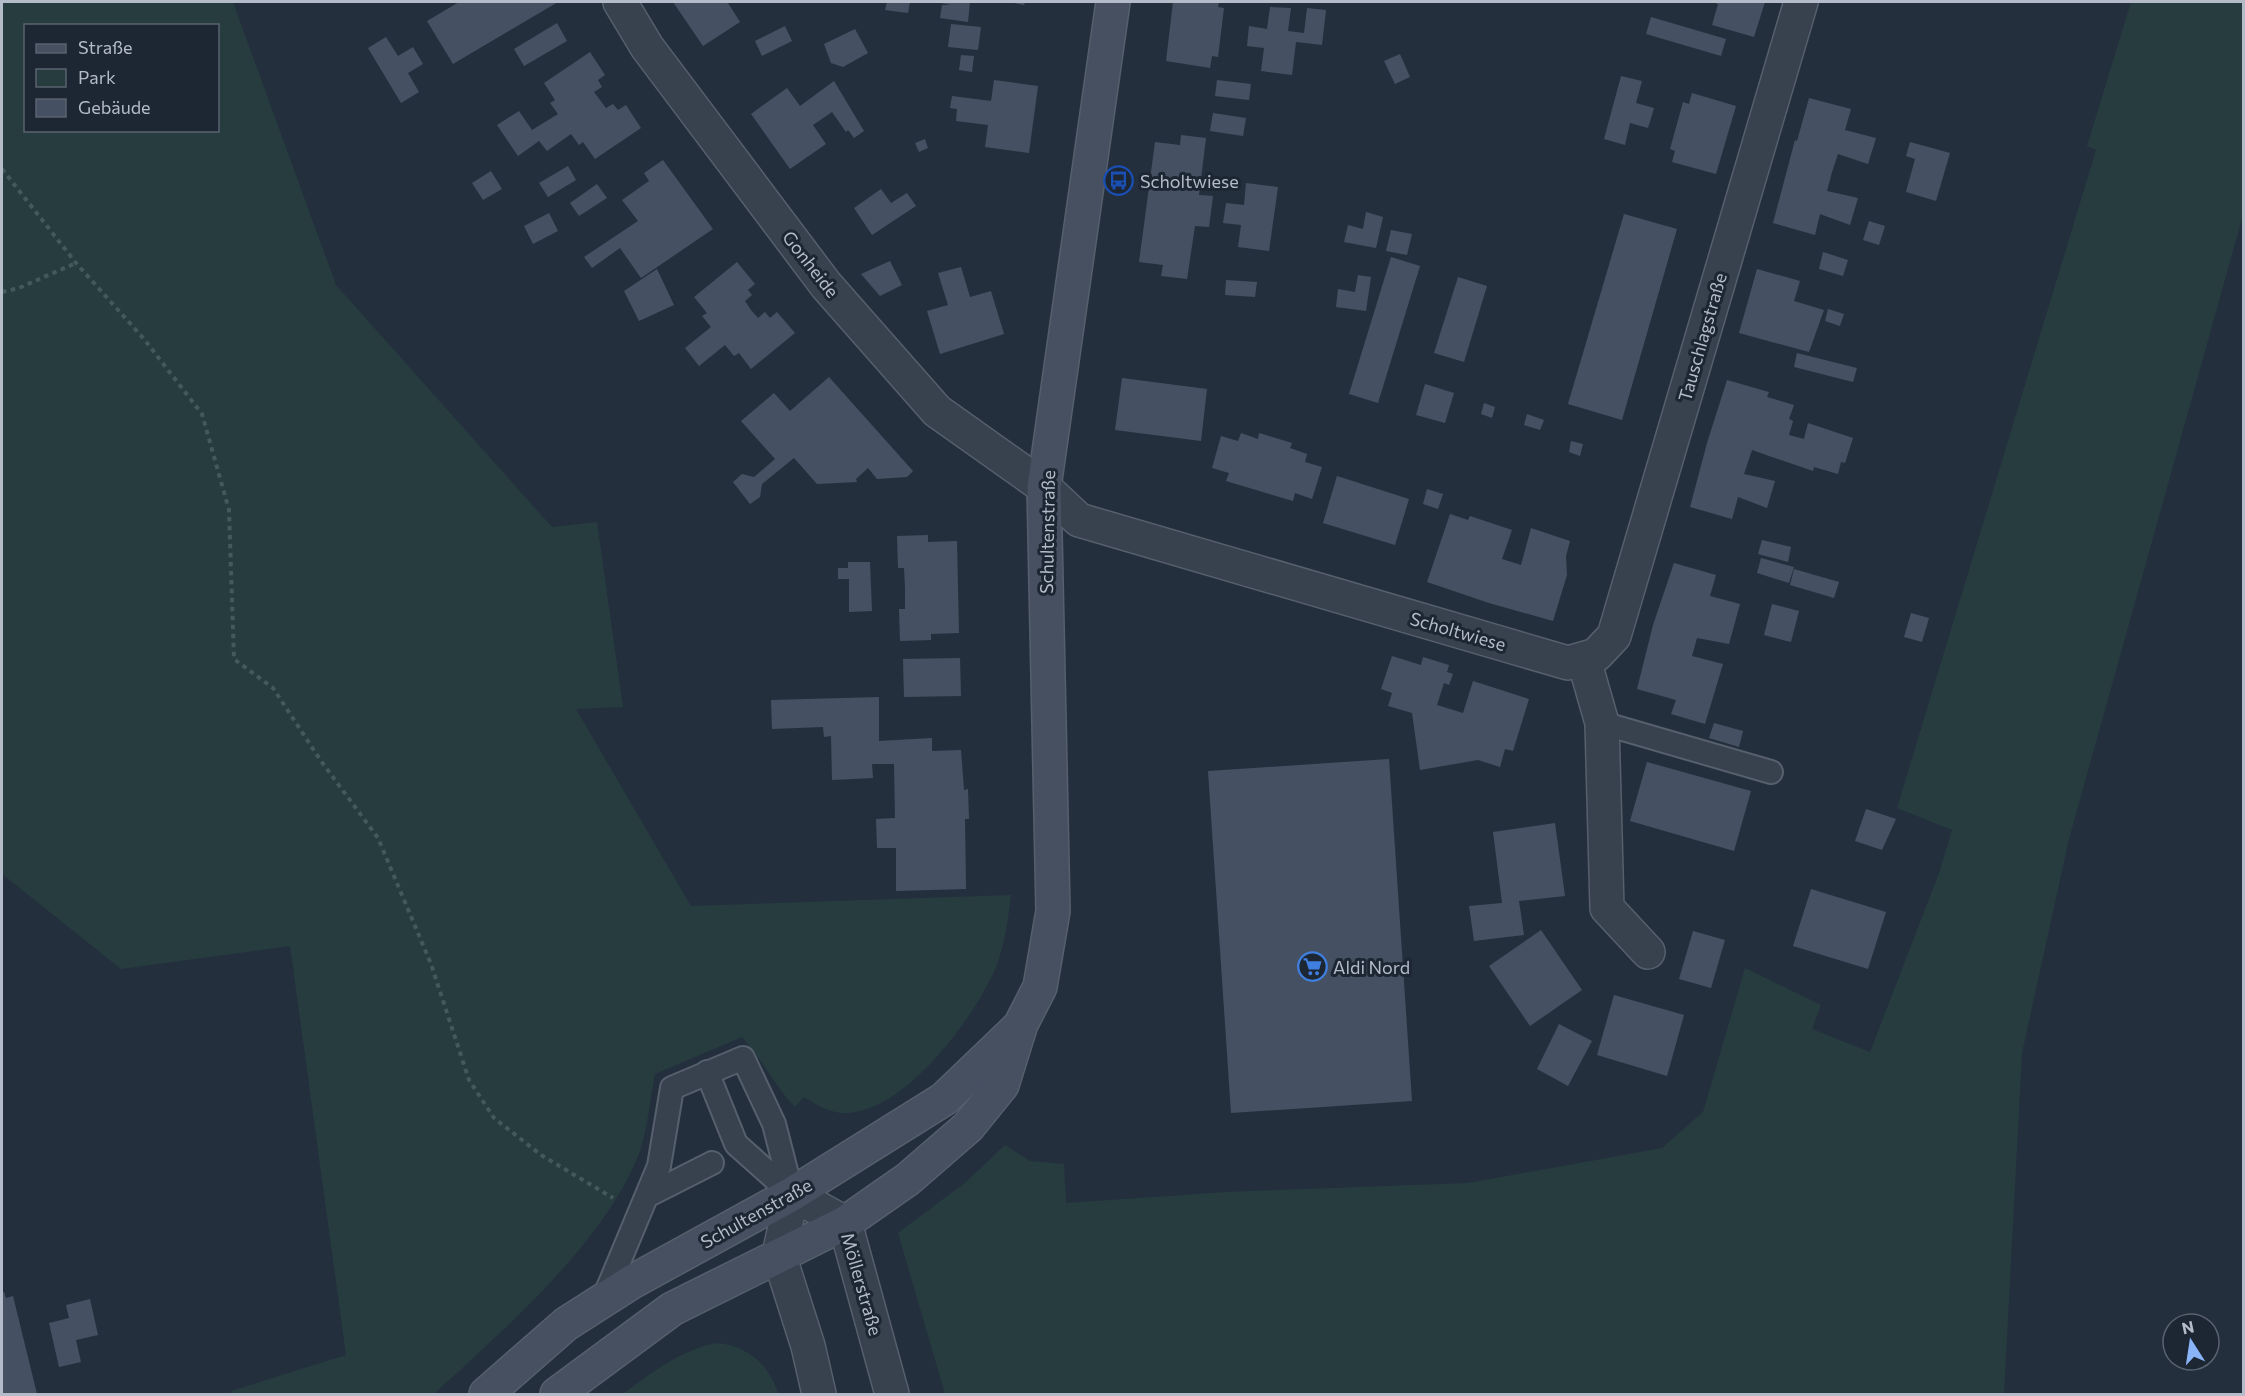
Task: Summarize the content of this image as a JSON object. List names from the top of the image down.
{
  "streets": {
    "main road": ["Schultenstraße"],
    "street": [
      "Gonheide",
      "Tauschlagstraße",
      "Scholtwiese",
      "Möllerstraße"
    ]
  },
  "crossings": [
    ["Gonheide", "Schultenstraße"],
    ["Gonheide", "Scholtwiese"],
    ["Tauschlagstraße", "Scholtwiese"],
    ["Schultenstraße", "Scholtwiese"],
    ["Schultenstraße", "Möllerstraße"]
  ],
  "places": {
    "bus stop": ["Scholtwiese"],
    "supermarket": ["Aldi Nord"]
  },
  "legend": ["Straße", "Park", "Gebäude"],
  "north": "top"
}
